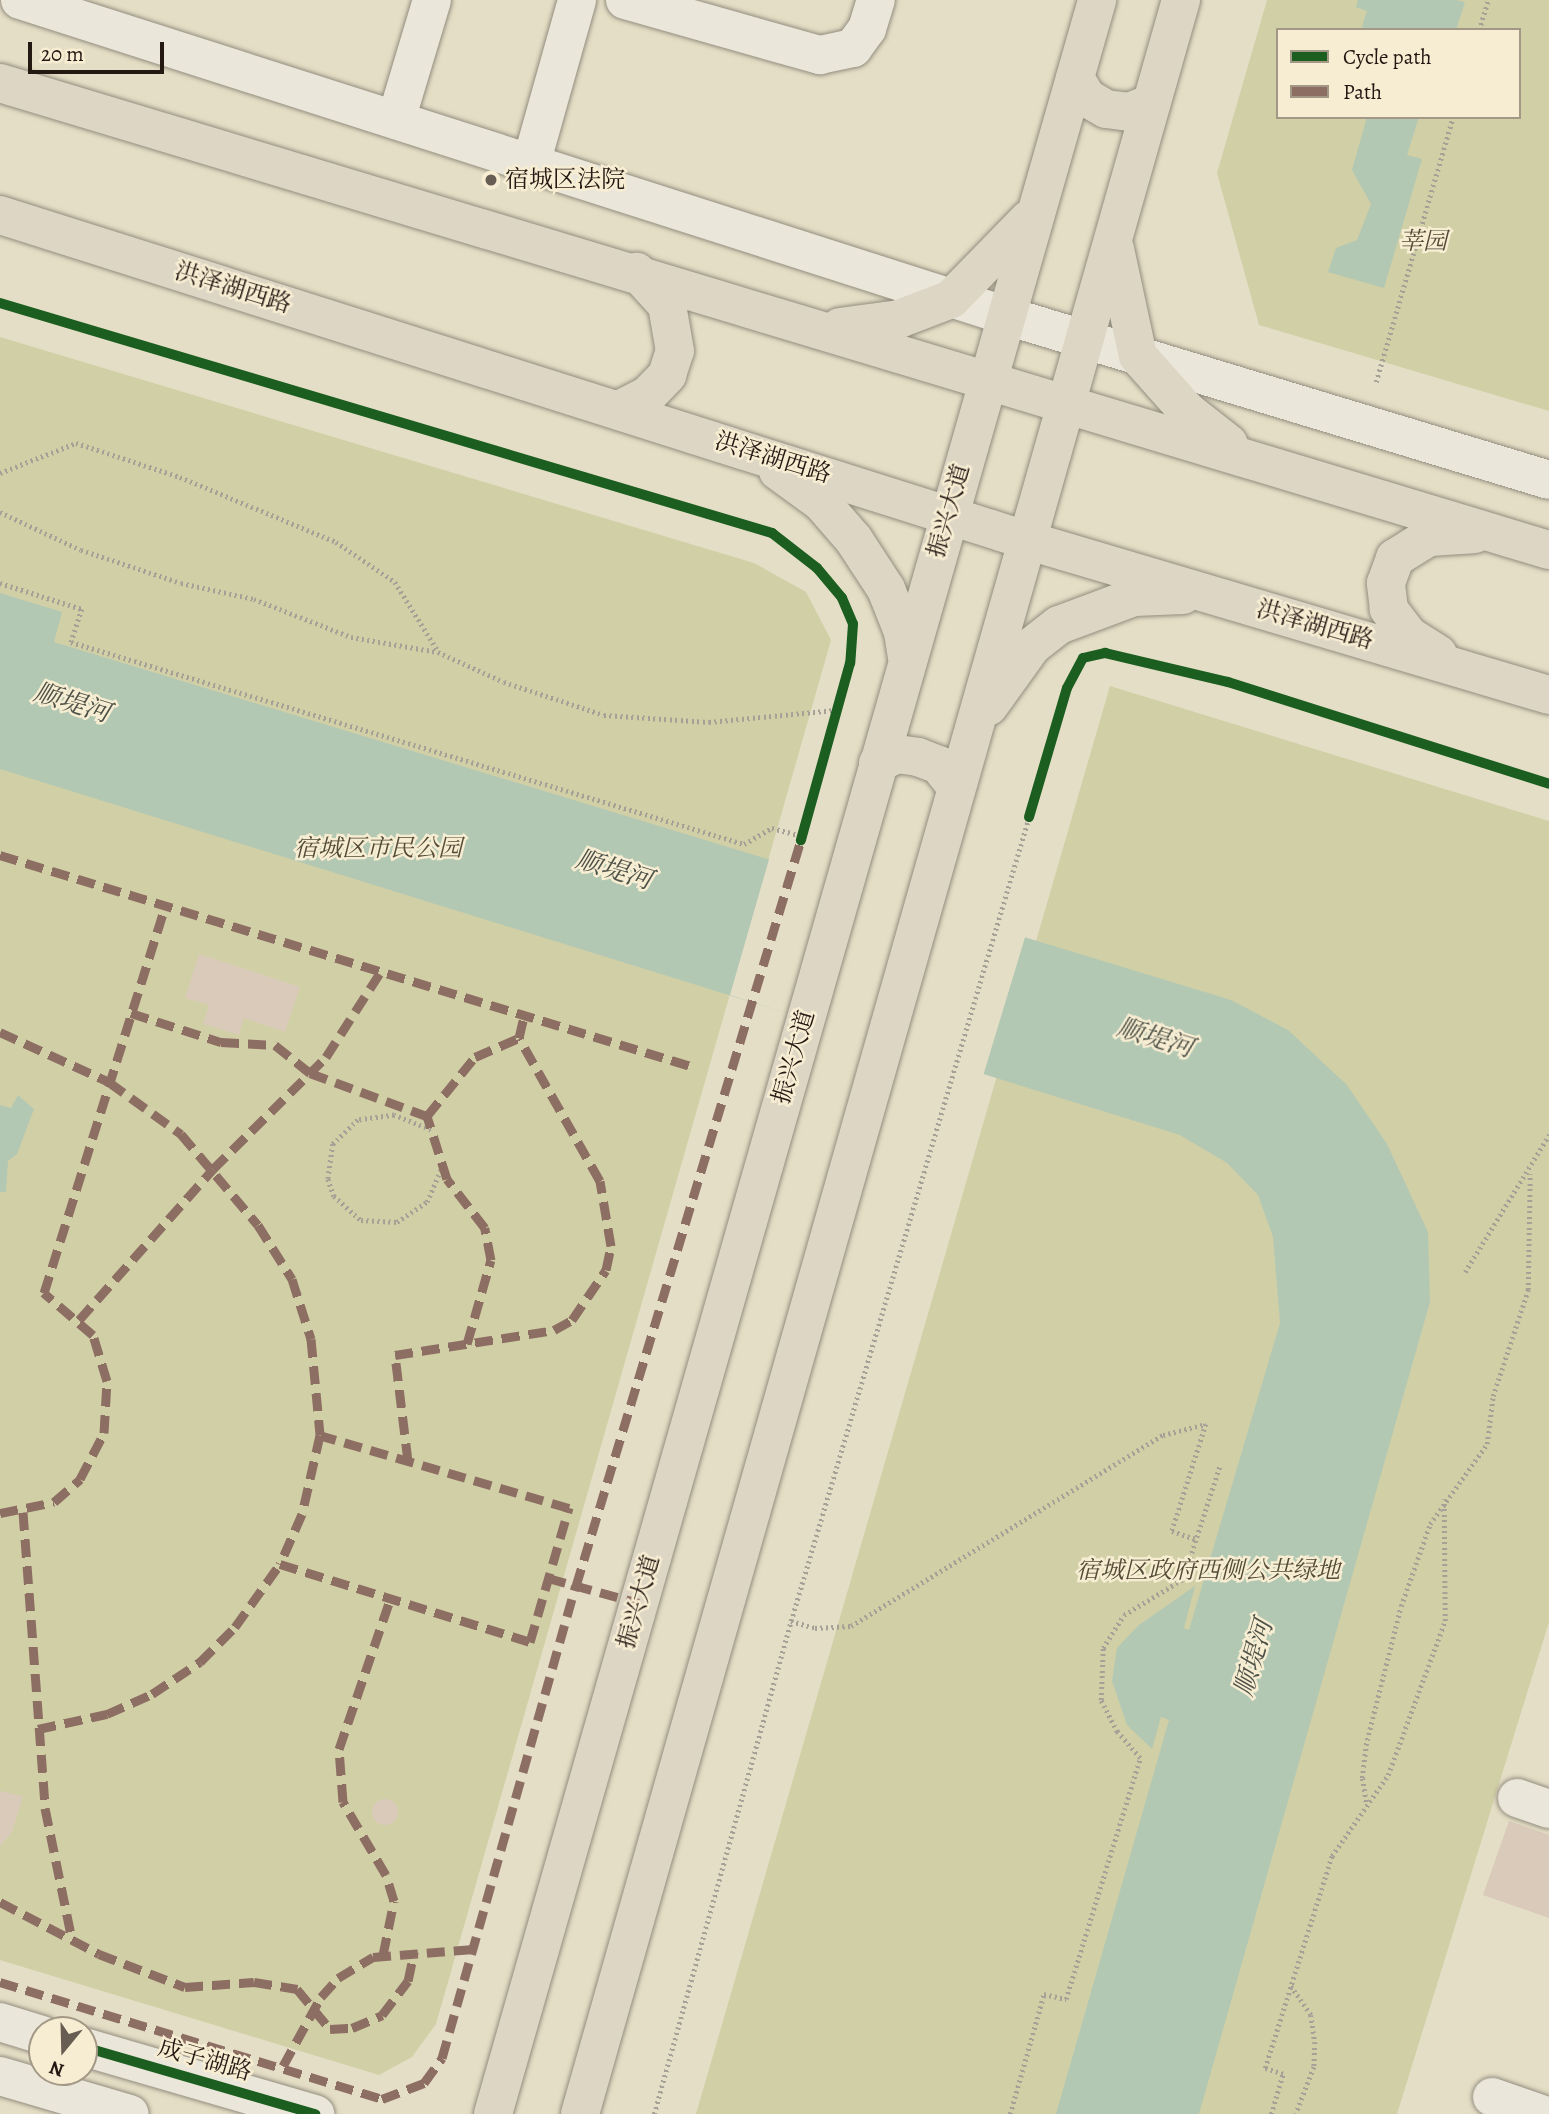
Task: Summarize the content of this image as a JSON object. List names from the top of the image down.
{
  "streets": {
    "main road": ["洪泽湖西路", "振兴大道"],
    "street": ["成子湖路"]
  },
  "crossings": [
    ["洪泽湖西路", "振兴大道"]
  ],
  "water": ["顺堤河"],
  "parks": ["莘园", "宿城区市民公园", "宿城区政府西侧公共绿地"],
  "places": ["宿城区法院"],
  "legend": ["Cycle path", "Path"],
  "scale_bar": "20 m",
  "north": "bottom"
}
